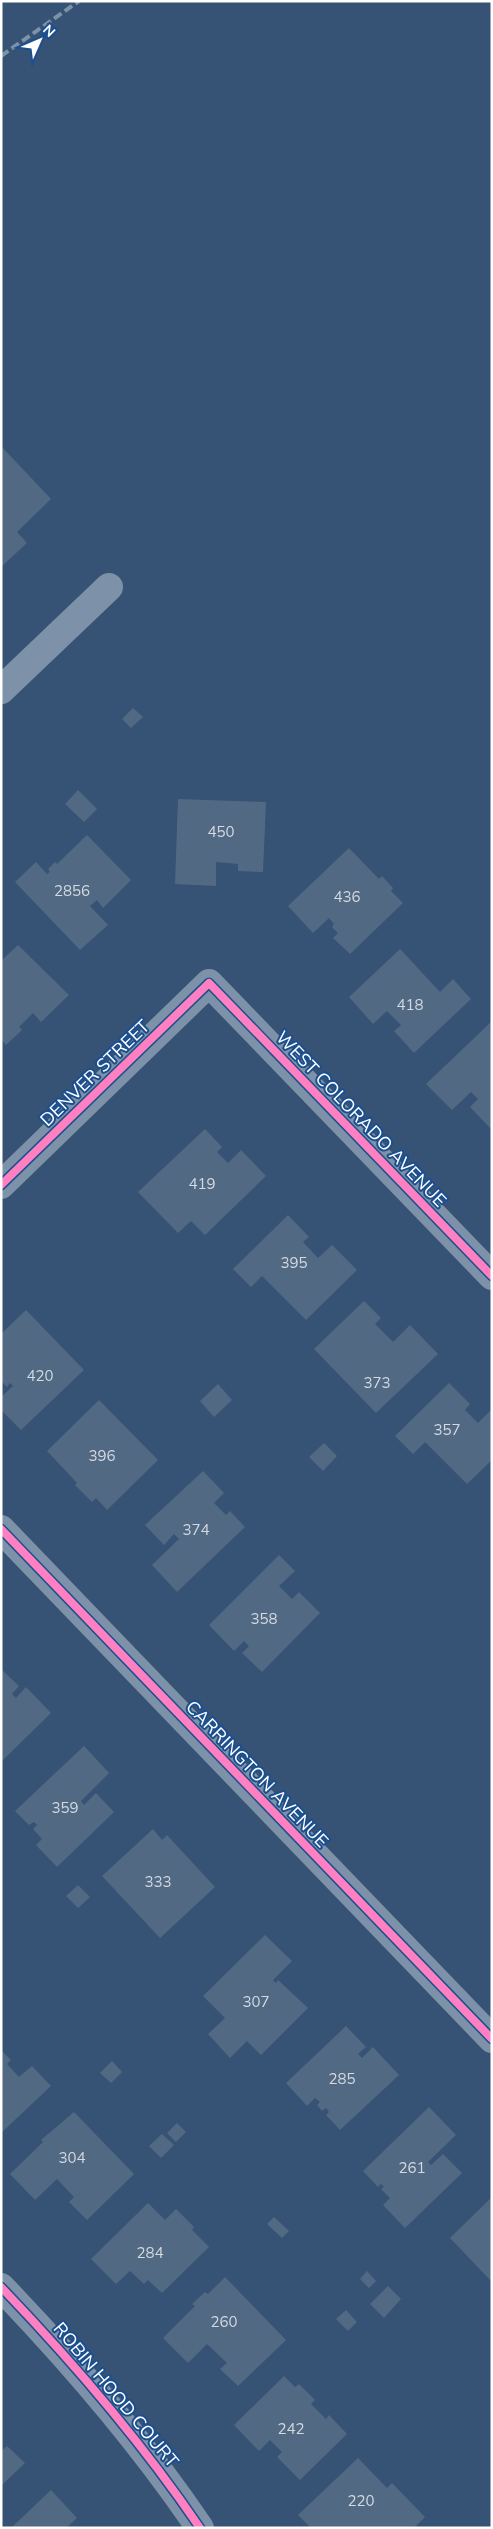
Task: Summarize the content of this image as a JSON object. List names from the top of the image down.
{
  "streets": {
    "street": [
      "DENVER STREET",
      "WEST COLORADO AVENUE",
      "CARRINGTON AVENUE",
      "ROBIN HOOD COURT"
    ]
  },
  "crossings": [
    ["DENVER STREET", "WEST COLORADO AVENUE"]
  ],
  "house_numbers": [
    "450",
    "2856",
    "436",
    "418",
    "419",
    "395",
    "420",
    "373",
    "357",
    "396",
    "374",
    "358",
    "359",
    "333",
    "307",
    "285",
    "304",
    "261",
    "284",
    "260",
    "242",
    "220"
  ],
  "north": "top right"
}
